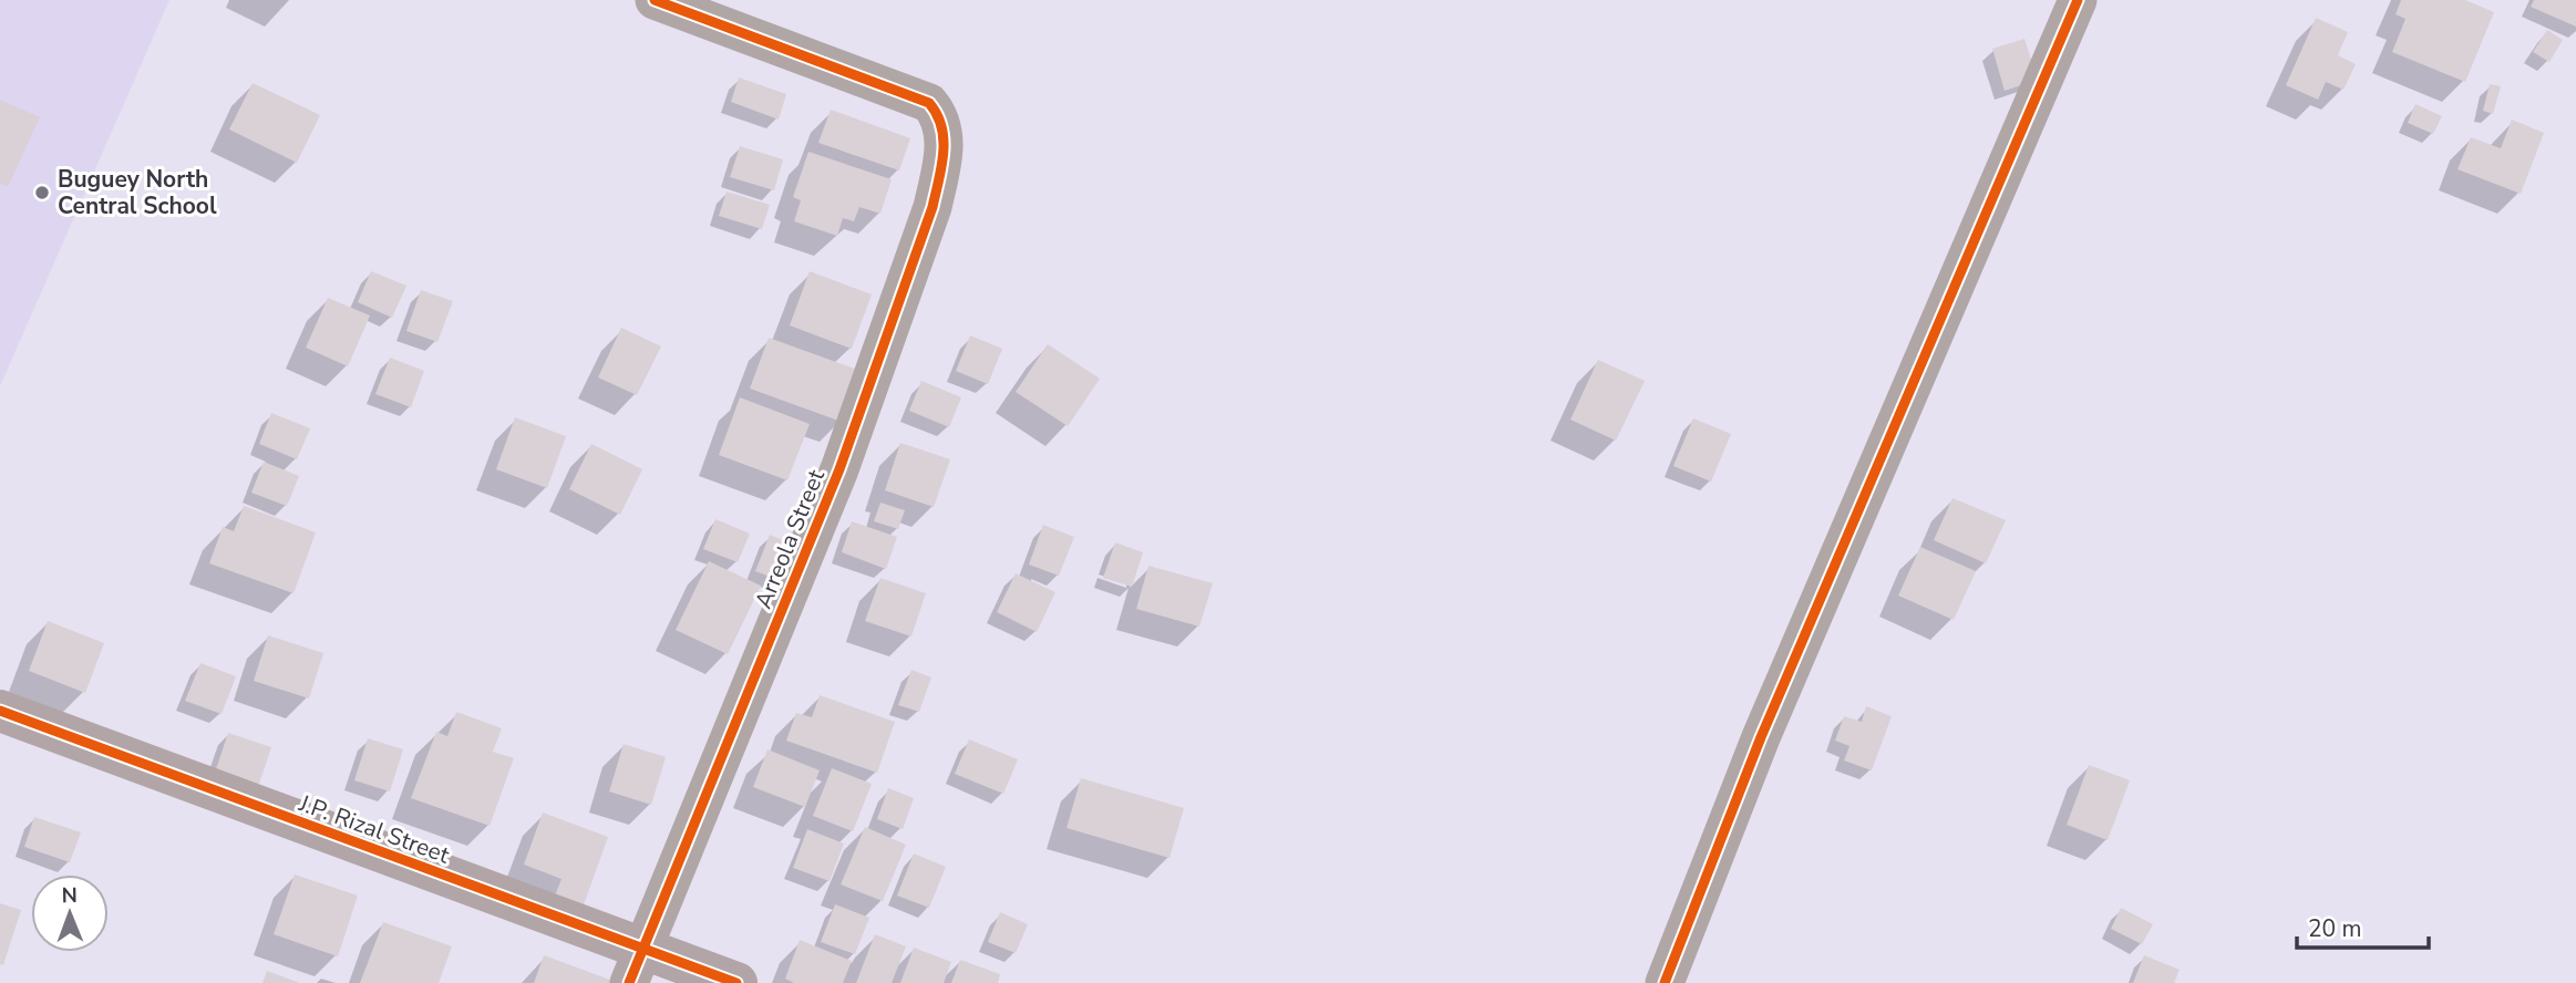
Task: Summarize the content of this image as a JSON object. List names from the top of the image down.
{
  "streets": {
    "street": ["Arreola Street", "J.P. Rizal Street"]
  },
  "crossings": [
    ["Arreola Street", "J.P. Rizal Street"]
  ],
  "places": ["Buguey North Central School"],
  "scale_bar": "20 m",
  "north": "top"
}
